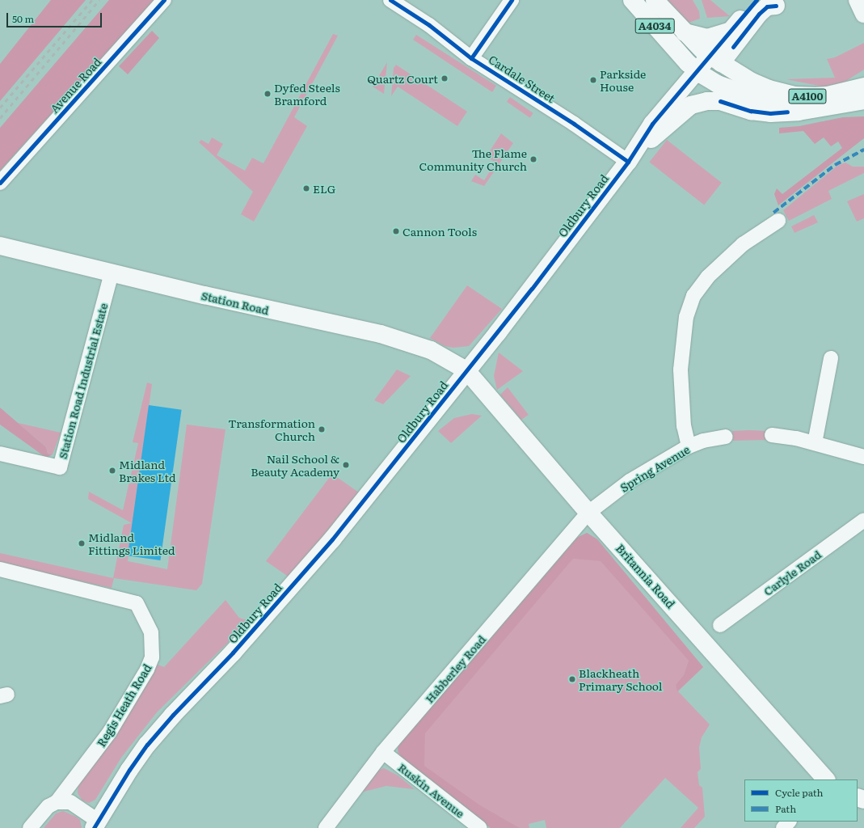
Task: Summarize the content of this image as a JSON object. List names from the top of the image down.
{
  "streets": {
    "main road": [
      "A4034",
      "A4100",
      "Oldbury Road",
      "Station Road",
      "Britannia Road"
    ],
    "street": [
      "Cardale Street",
      "Avenue Road",
      "Station Road Industrial Estate",
      "Spring Avenue",
      "Carlyle Road",
      "Habberley Road",
      "Regis Heath Road",
      "Ruskin Avenue"
    ]
  },
  "crossings": [
    ["A4034", "A4100"],
    ["Cardale Street", "A4100"],
    ["Cardale Street", "Oldbury Road"],
    ["A4100", "Oldbury Road"],
    ["Oldbury Road", "Station Road"],
    ["Oldbury Road", "Britannia Road"],
    ["Station Road", "Station Road Industrial Estate"],
    ["Station Road", "Britannia Road"],
    ["Spring Avenue", "Britannia Road"],
    ["Spring Avenue", "Habberley Road"],
    ["Britannia Road", "Habberley Road"],
    ["Habberley Road", "Ruskin Avenue"]
  ],
  "places": [
    "Quartz Court",
    "Parkside House",
    "Dyfed Steels Bramford",
    "The Flame Community Church",
    "ELG",
    "Cannon Tools",
    "Transformation Church",
    "Nail School & Beauty Academy",
    "Midland Brakes Ltd",
    "Midland Fittings Limited",
    "Blackheath Primary School"
  ],
  "legend": ["Cycle path", "Path"],
  "scale_bar": "50 m"
}
